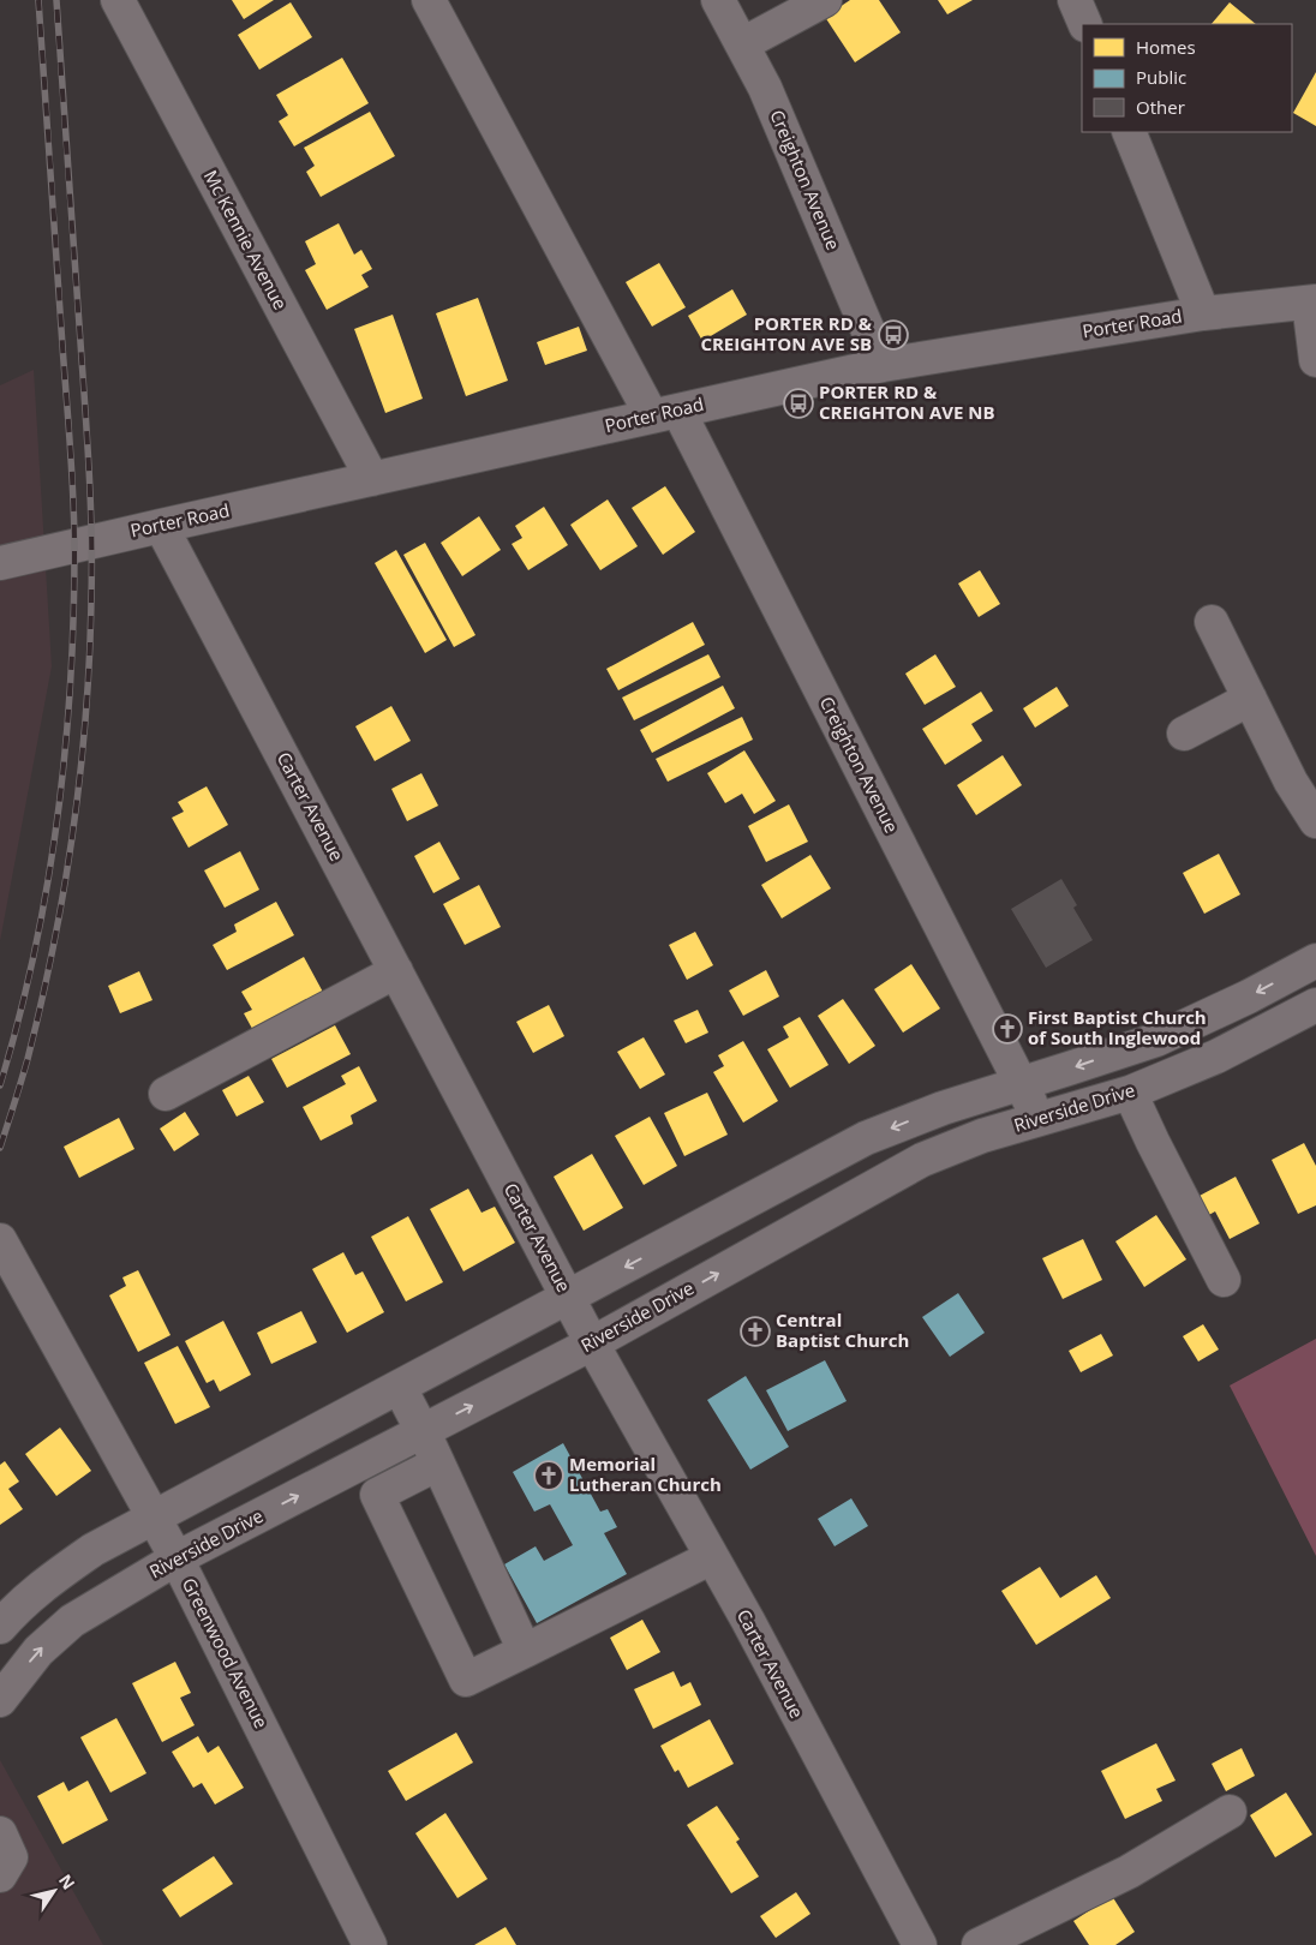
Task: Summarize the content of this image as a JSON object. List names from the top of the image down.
{
  "streets": {
    "street": [
      "Creighton Avenue",
      "Mc Kennie Avenue",
      "Porter Road",
      "Carter Avenue",
      "Riverside Drive",
      "Greenwood Avenue"
    ]
  },
  "crossings": [
    ["Creighton Avenue", "Porter Road"],
    ["Creighton Avenue", "Riverside Drive"],
    ["Mc Kennie Avenue", "Porter Road"],
    ["Porter Road", "Carter Avenue"],
    ["Carter Avenue", "Riverside Drive"],
    ["Riverside Drive", "Greenwood Avenue"]
  ],
  "places": {
    "bus stop": ["PORTER RD & CREIGHTON AVE SB", "PORTER RD & CREIGHTON AVE NB"],
    "church": ["First Baptist Church of South Inglewood", "Central Baptist Church", "Memorial Lutheran Church"]
  },
  "legend": ["Homes", "Public", "Other"],
  "north": "top right"
}
